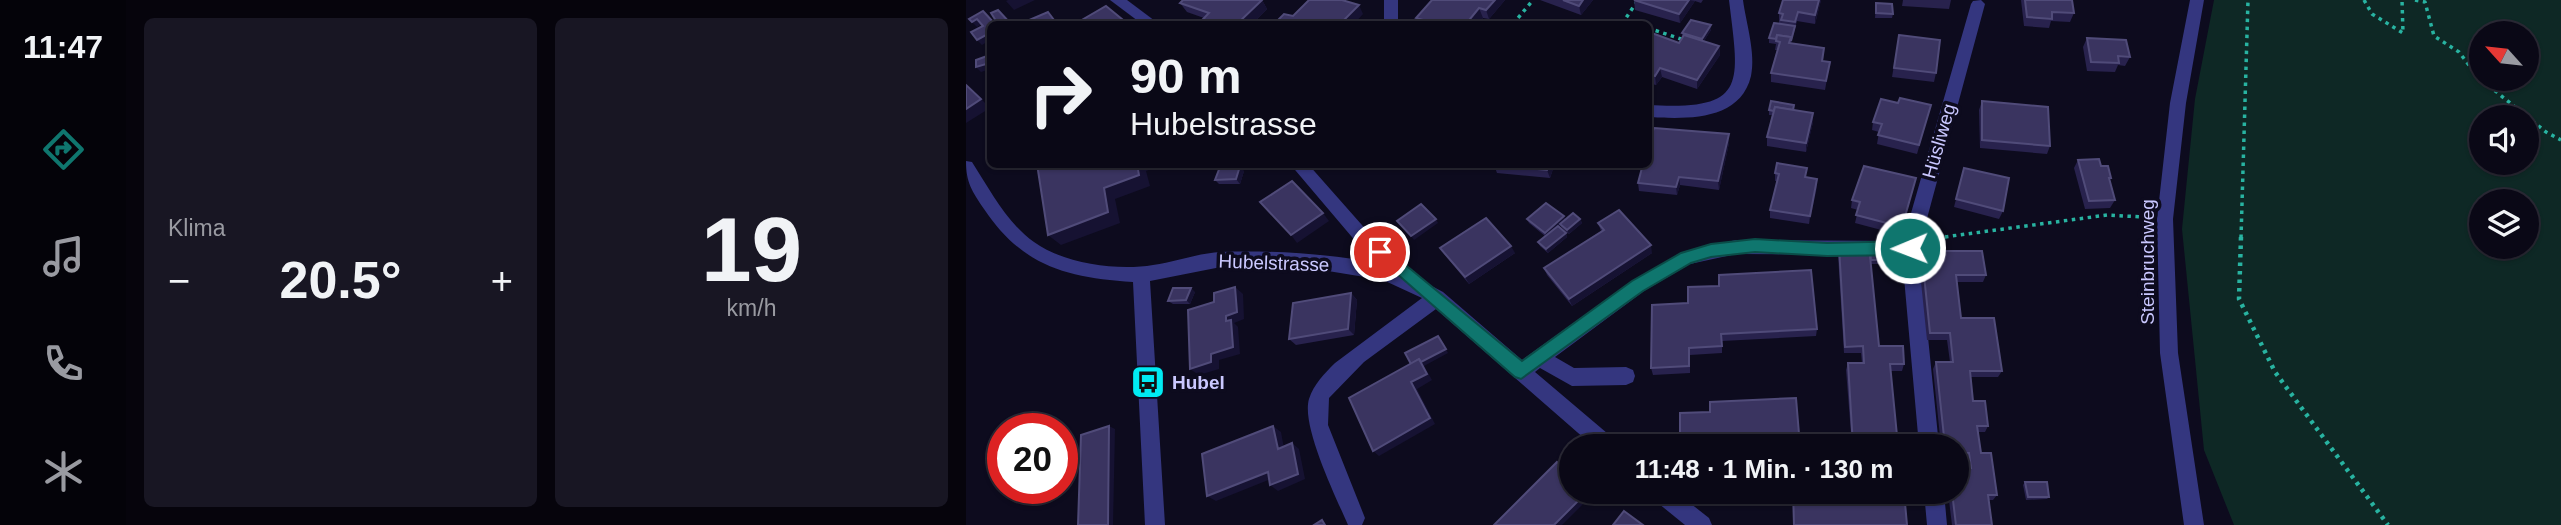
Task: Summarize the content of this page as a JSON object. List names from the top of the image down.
{
  "streets": {
    "street": ["Hüsliweg", "Steinbruchweg", "Hubelstrasse"]
  },
  "places": {
    "bus stop": ["Hubel"]
  },
  "north": "top left",
  "page": {
    "tabs": "11:47",
    "tile": [
      "Klima",
      ["19", "km/h"]
    ],
    "turn": ["90 m", "Hubelstrasse"],
    "heat": ["−", "20.5°", "+"],
    "limit": "20",
    "trip": "11:48 · 1 Min. · 130 m"
  }
}
